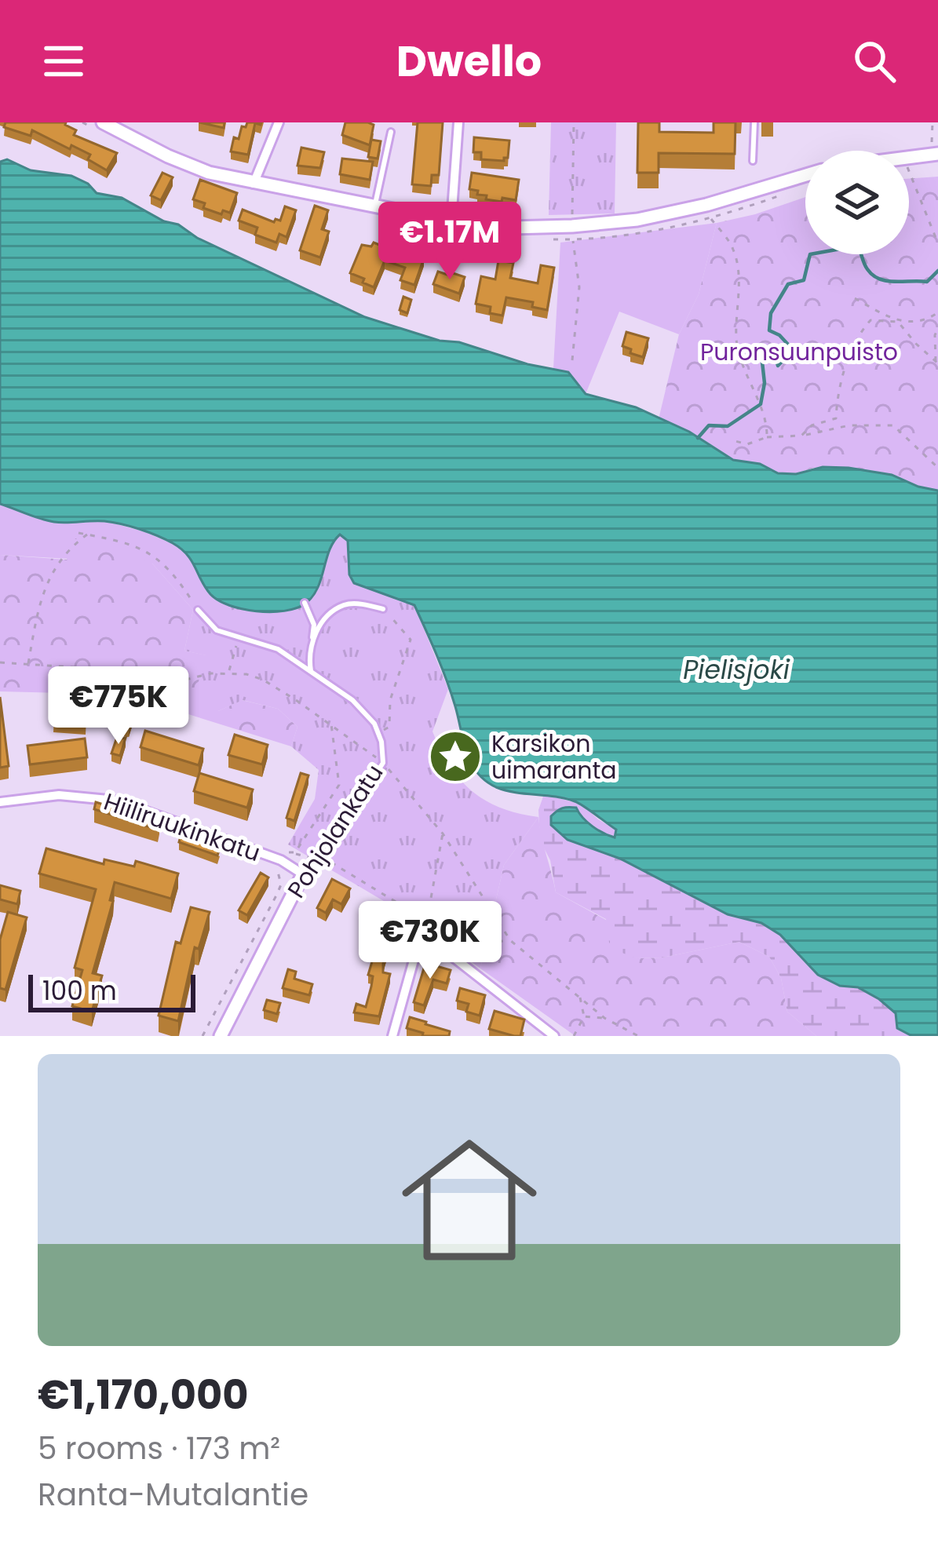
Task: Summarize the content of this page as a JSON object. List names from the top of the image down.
{
  "streets": {
    "street": ["Hiiliruukinkatu", "Pohjolankatu"]
  },
  "crossings": [
    ["Hiiliruukinkatu", "Pohjolankatu"]
  ],
  "water": ["Pielisjoki"],
  "parks": ["Puronsuunpuisto"],
  "places": {
    "place": ["Karsikon uimaranta"]
  },
  "scale_bar": "100 m",
  "page": {
    "header": "Dwello",
    "price": ["€1.17M", "€775K", "€730K"],
    "scale": "100 m",
    "list": [
      {
        "name": "€1,170,000",
        "note": "5 rooms · 173 m² · Ranta-Mutalantie"
      }
    ]
  }
}
